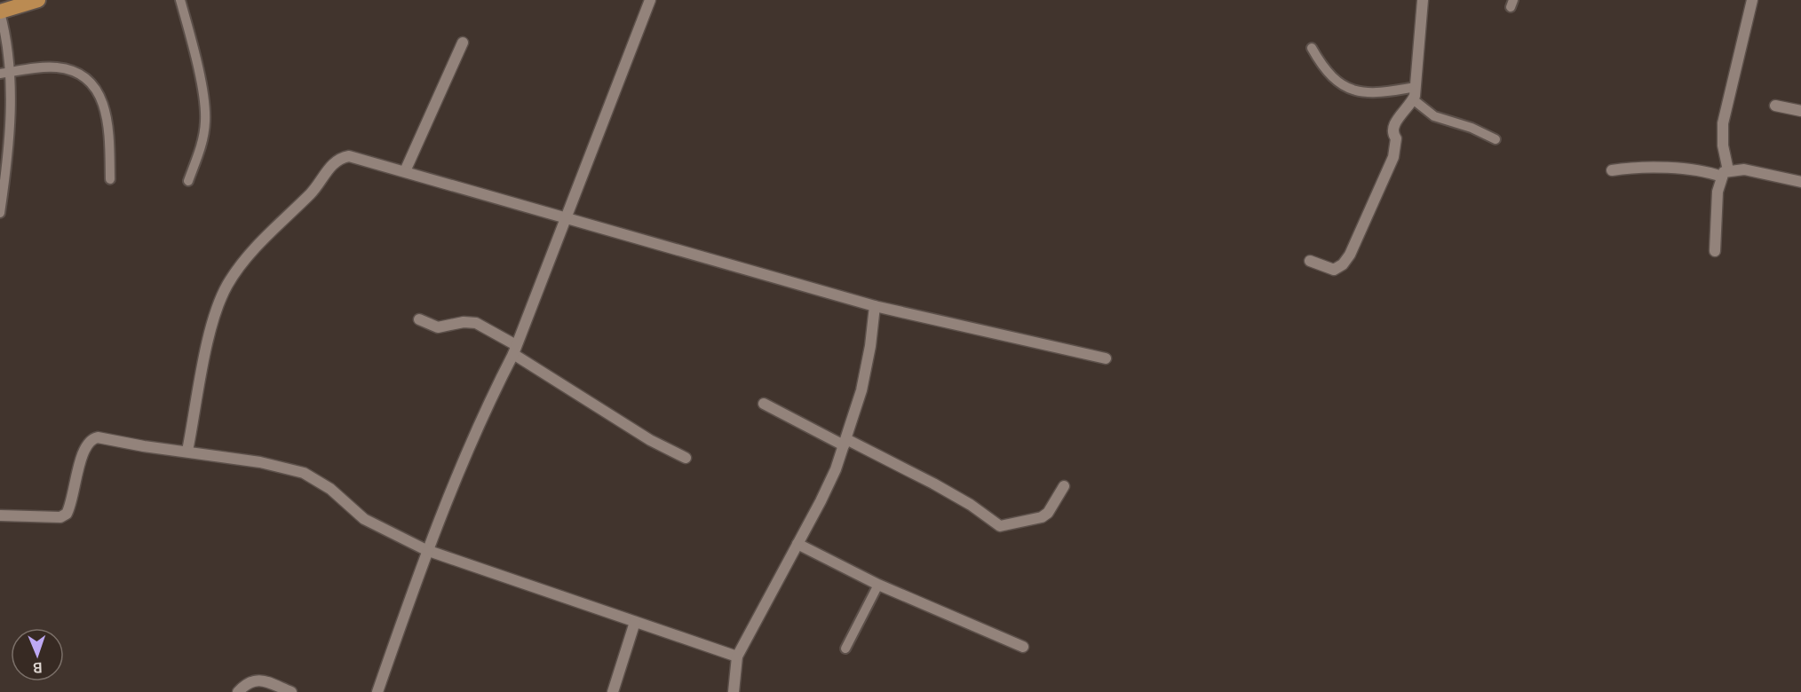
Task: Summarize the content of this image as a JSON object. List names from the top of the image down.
{
  "north": "bottom"
}
